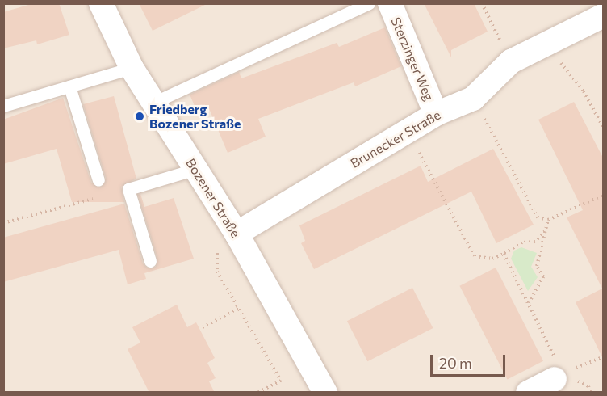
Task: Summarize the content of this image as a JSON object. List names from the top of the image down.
{
  "streets": {
    "street": ["Sterzinger Weg", "Brunecker Straße", "Bozener Straße"]
  },
  "crossings": [
    ["Sterzinger Weg", "Brunecker Straße"],
    ["Brunecker Straße", "Bozener Straße"]
  ],
  "places": ["Friedberg Bozener Straße"],
  "scale_bar": "20 m"
}
